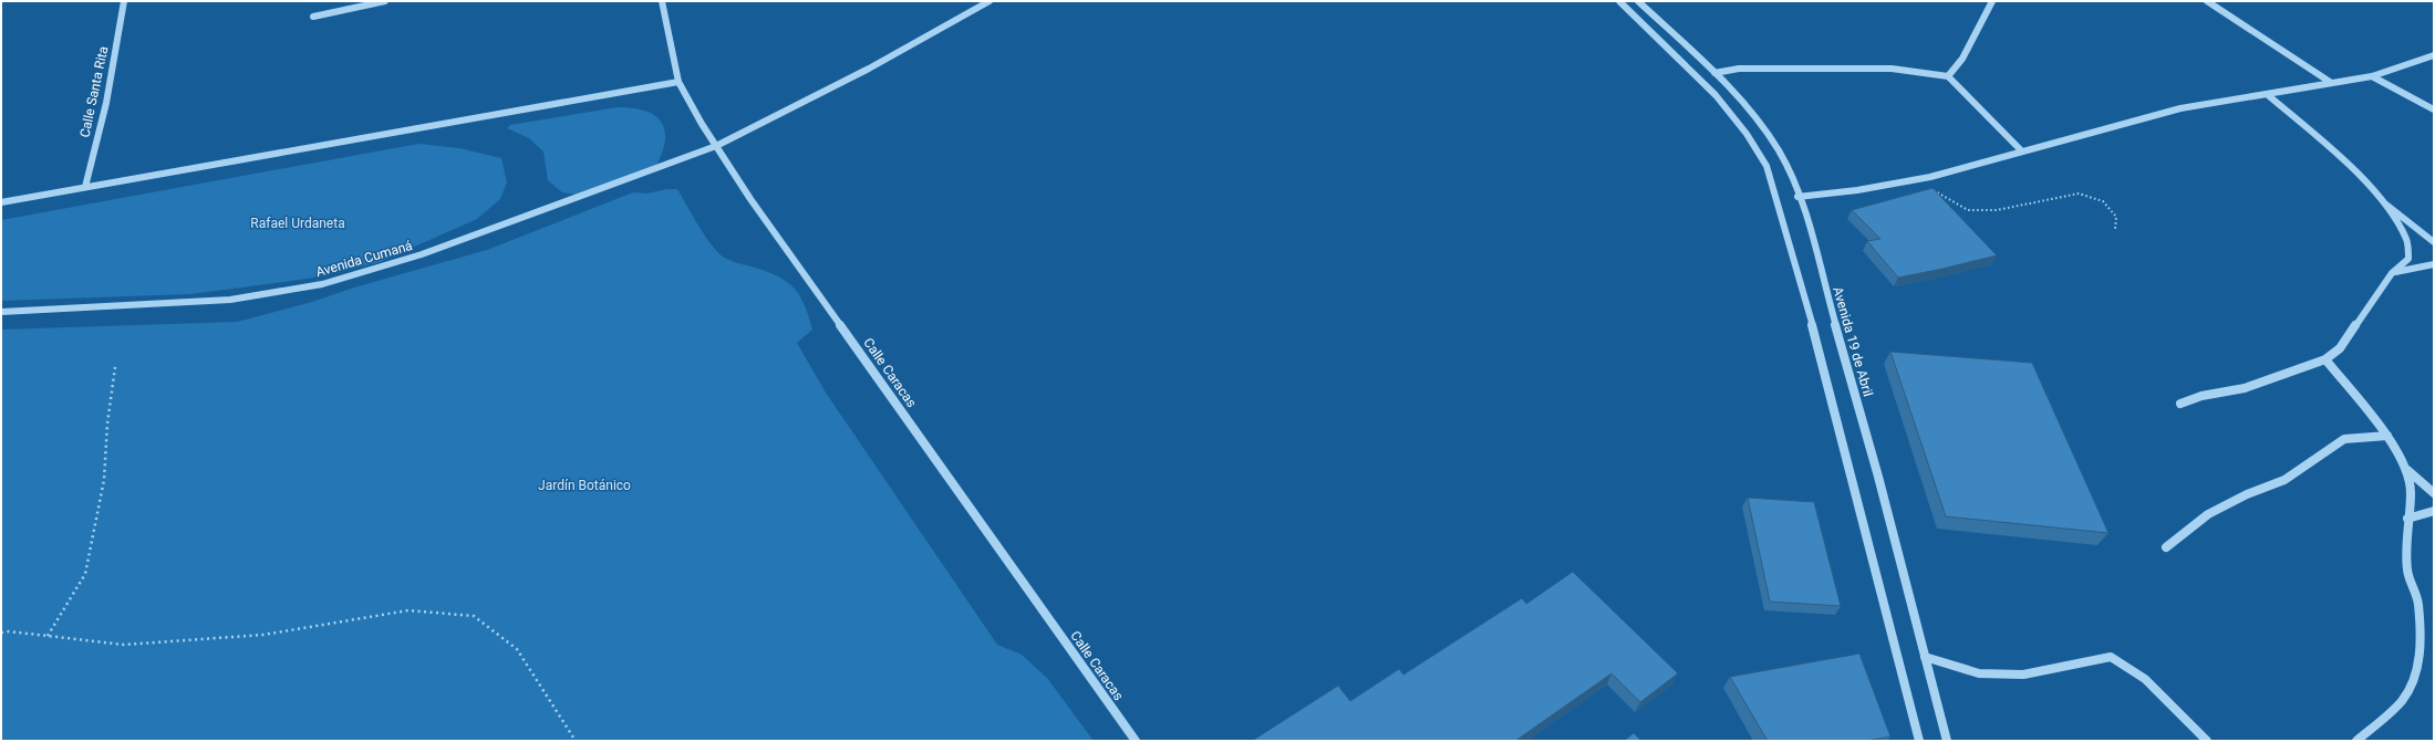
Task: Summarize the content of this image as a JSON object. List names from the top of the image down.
{
  "streets": {
    "street": [
      "Calle Santa Rita",
      "Avenida Cumaná",
      "Avenida 19 de Abril",
      "Calle Caracas"
    ]
  },
  "crossings": [
    ["Avenida Cumaná", "Calle Caracas"]
  ],
  "parks": ["Rafael Urdaneta", "Jardín Botánico"]
}
